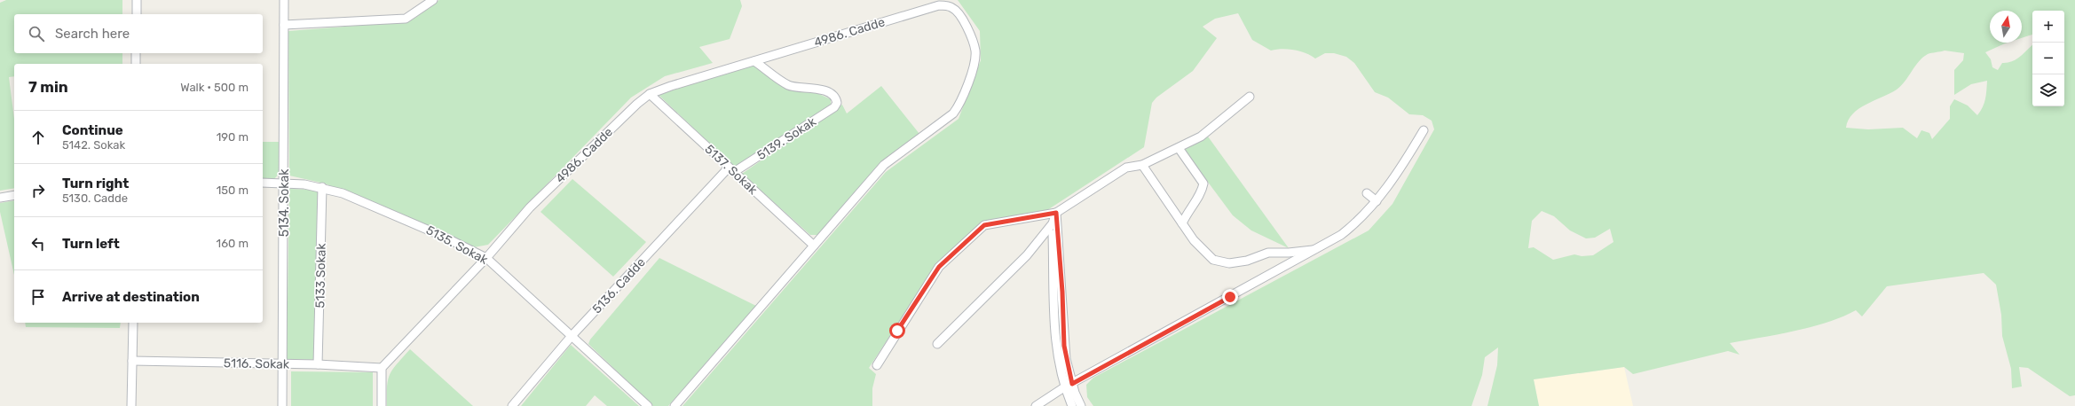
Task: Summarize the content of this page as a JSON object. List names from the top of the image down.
{
  "streets": {
    "street": [
      "4986. Cadde",
      "5139. Sokak",
      "5137. Sokak",
      "5134. Sokak",
      "5135. Sokak",
      "5133 Sokak",
      "5136. Cadde",
      "5116. Sokak"
    ]
  },
  "crossings": [
    ["4986. Cadde", "5139. Sokak"],
    ["4986. Cadde", "5137. Sokak"],
    ["4986. Cadde", "5135. Sokak"],
    ["4986. Cadde", "5116. Sokak"],
    ["5139. Sokak", "5137. Sokak"],
    ["5139. Sokak", "5136. Cadde"],
    ["5137. Sokak", "5136. Cadde"],
    ["5134. Sokak", "5135. Sokak"],
    ["5134. Sokak", "5116. Sokak"],
    ["5135. Sokak", "5133 Sokak"],
    ["5135. Sokak", "5136. Cadde"],
    ["5133 Sokak", "5116. Sokak"]
  ],
  "north": "top",
  "page": {
    "map_buttons": ["+", "−"],
    "search": "Search here",
    "heading": ["7 min", "Walk · 500 m"],
    "list": [
      ["Continue", "5142. Sokak", "190 m"],
      ["Turn right", "5130. Cadde", "150 m"],
      ["Turn left", "160 m"],
      "Arrive at destination"
    ]
  }
}
